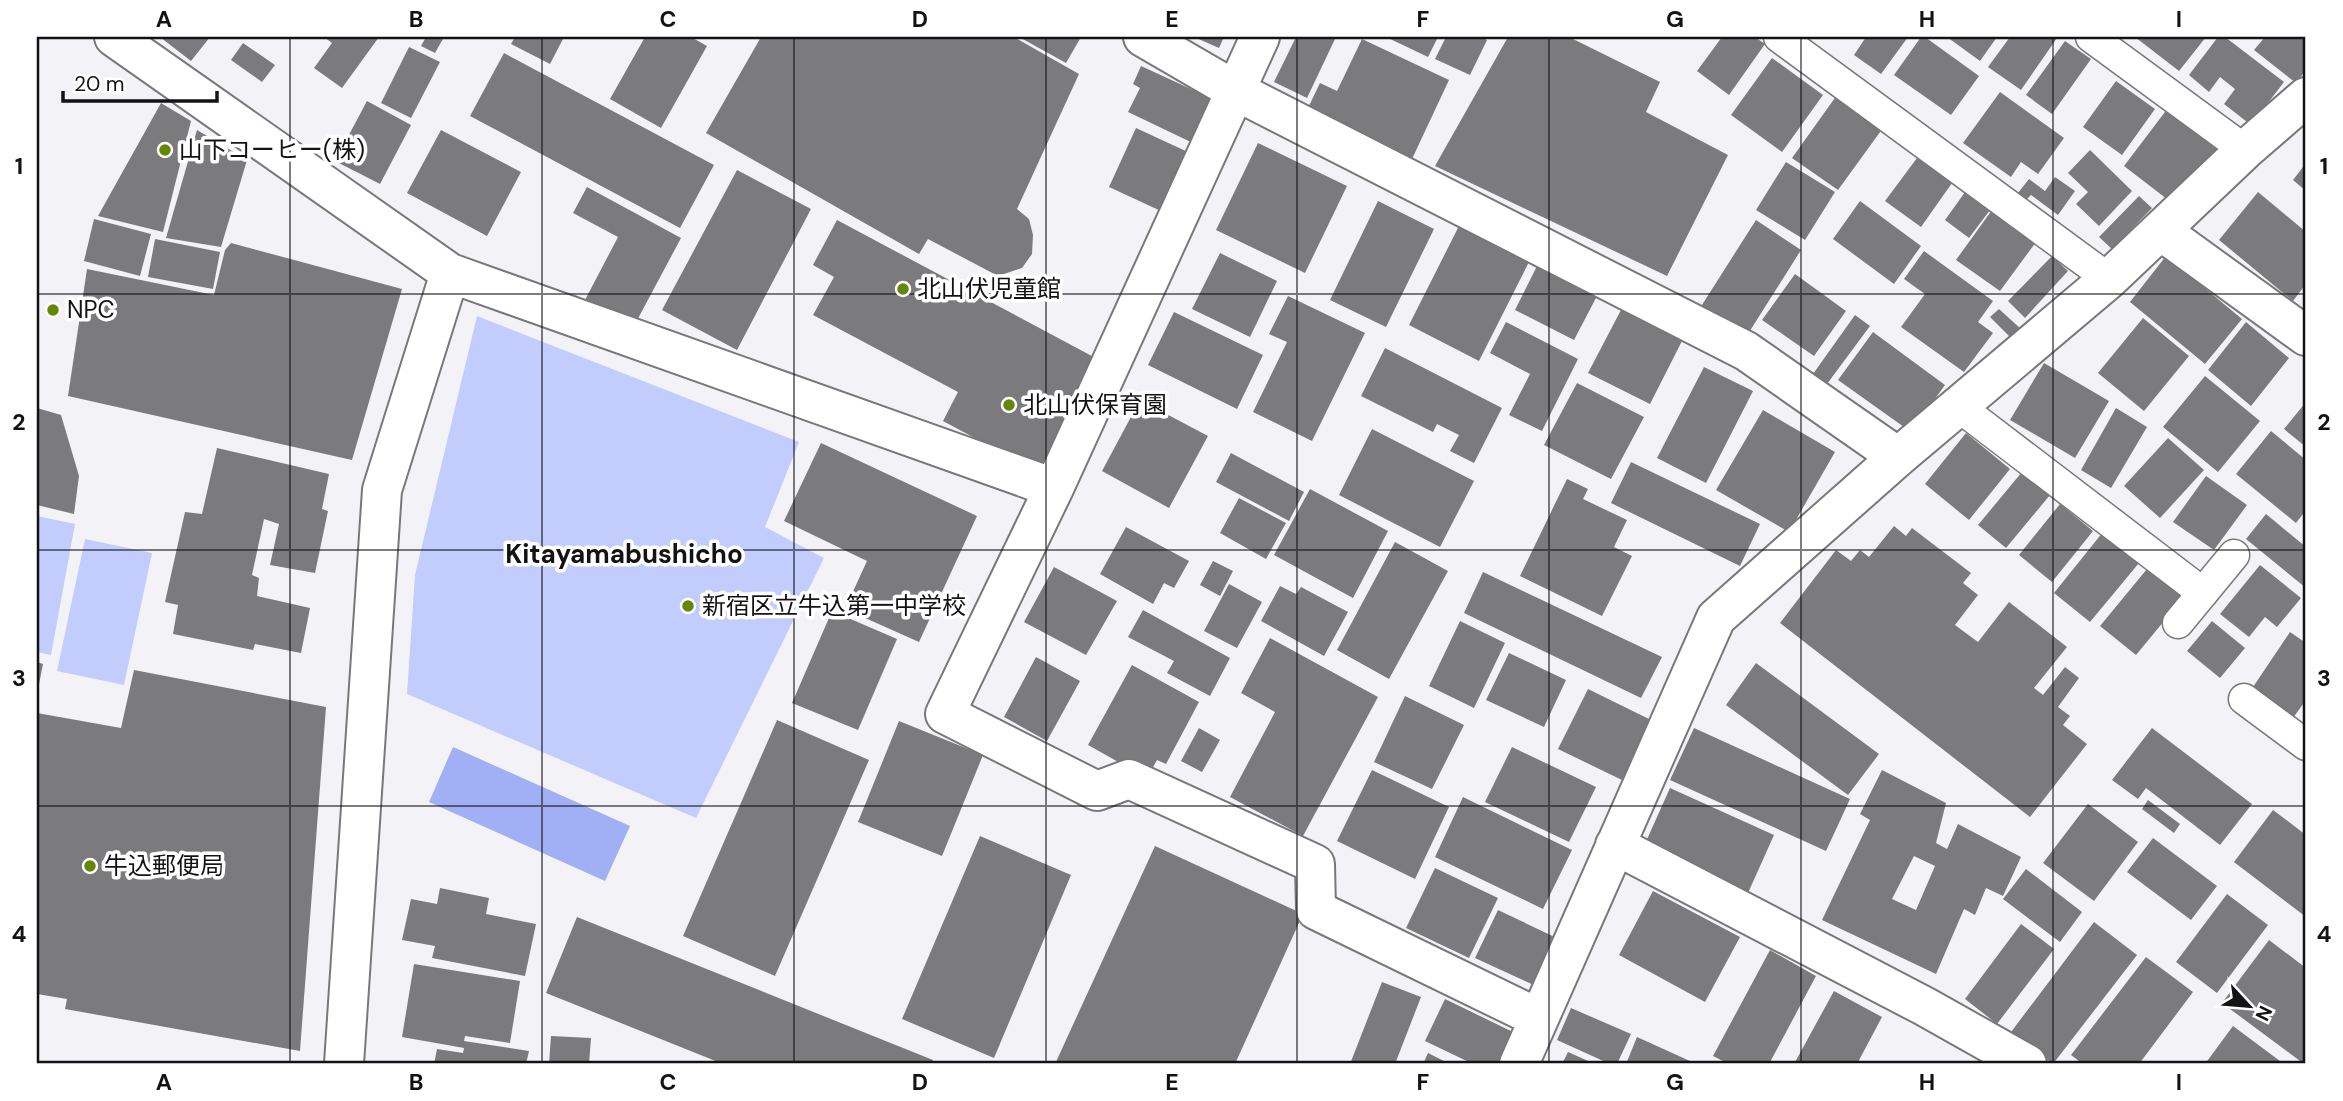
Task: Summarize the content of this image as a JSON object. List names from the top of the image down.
{
  "districts": ["Kitayamabushicho"],
  "places": [
    "山下コーヒー(株)",
    "北山伏児童館",
    "NPC",
    "北山伏保育園",
    "新宿区立牛込第一中学校",
    "牛込郵便局"
  ],
  "scale_bar": "20 m",
  "north": "bottom right",
  "grid": {
    "columns": [
      "A",
      "B",
      "C",
      "D",
      "E",
      "F",
      "G",
      "H",
      "I"
    ],
    "rows": [
      "1",
      "2",
      "3",
      "4"
    ]
  }
}
